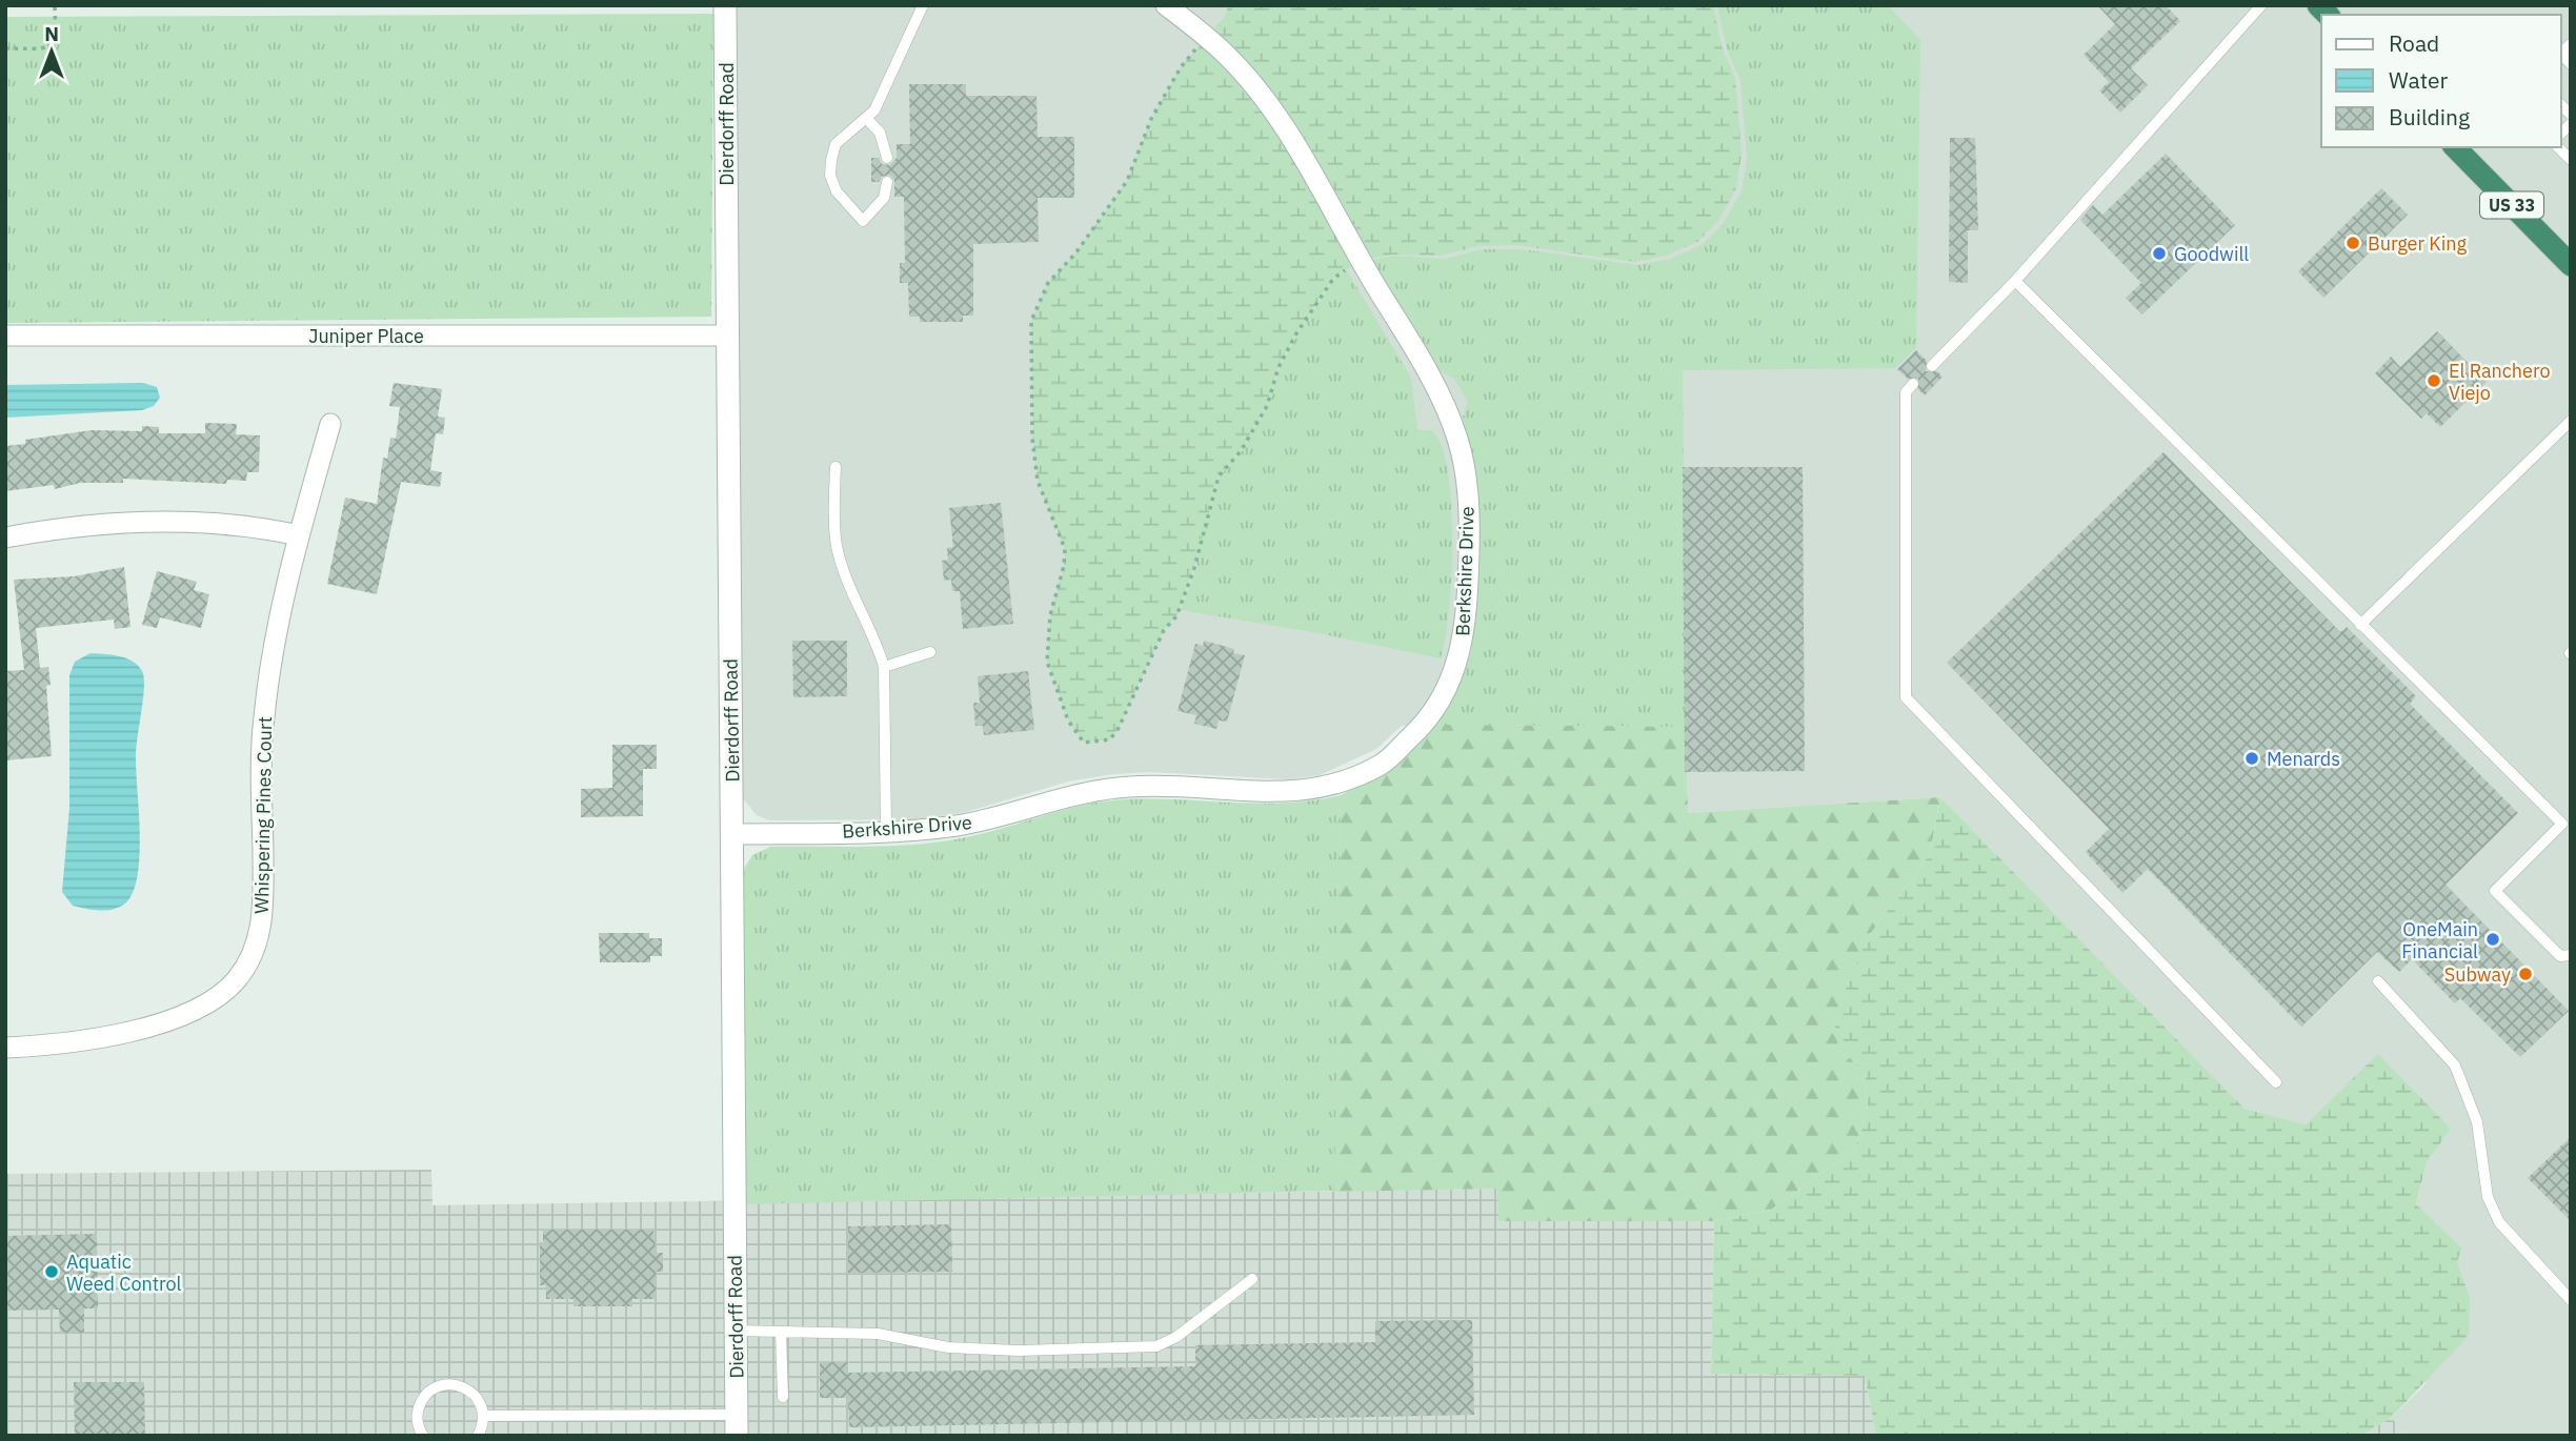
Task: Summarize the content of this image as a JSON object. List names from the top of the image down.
{
  "streets": {
    "highway": ["US 33"],
    "street": [
      "Dierdorff Road",
      "Juniper Place",
      "Berkshire Drive",
      "Whispering Pines Court"
    ]
  },
  "crossings": [
    ["Dierdorff Road", "Juniper Place"],
    ["Dierdorff Road", "Berkshire Drive"]
  ],
  "places": [
    "Burger King",
    "Goodwill",
    "El Ranchero Viejo",
    "Menards",
    "OneMain Financial",
    "Subway",
    "Aquatic Weed Control"
  ],
  "legend": ["Road", "Water", "Building"],
  "north": "top"
}
